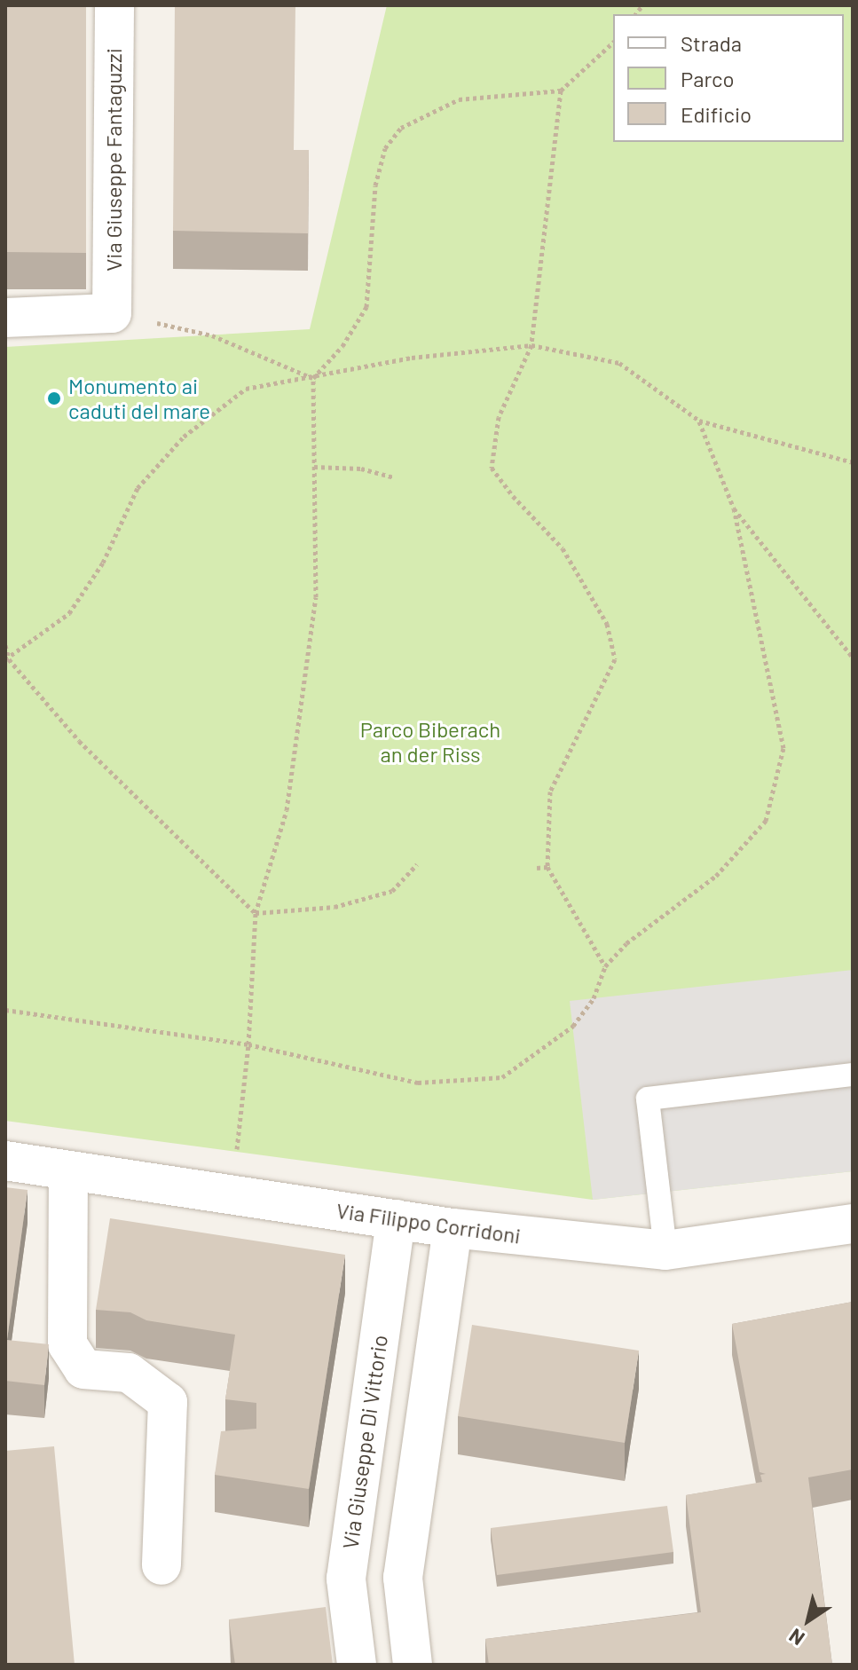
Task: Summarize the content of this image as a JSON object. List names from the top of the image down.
{
  "streets": {
    "street": ["Via Giuseppe Fantaguzzi", "Via Filippo Corridoni", "Via Giuseppe Di Vittorio"]
  },
  "crossings": [
    ["Via Filippo Corridoni", "Via Giuseppe Di Vittorio"]
  ],
  "parks": ["Parco Biberach an der Riss"],
  "places": ["Monumento ai caduti del mare"],
  "legend": ["Strada", "Parco", "Edificio"],
  "north": "bottom left"
}
